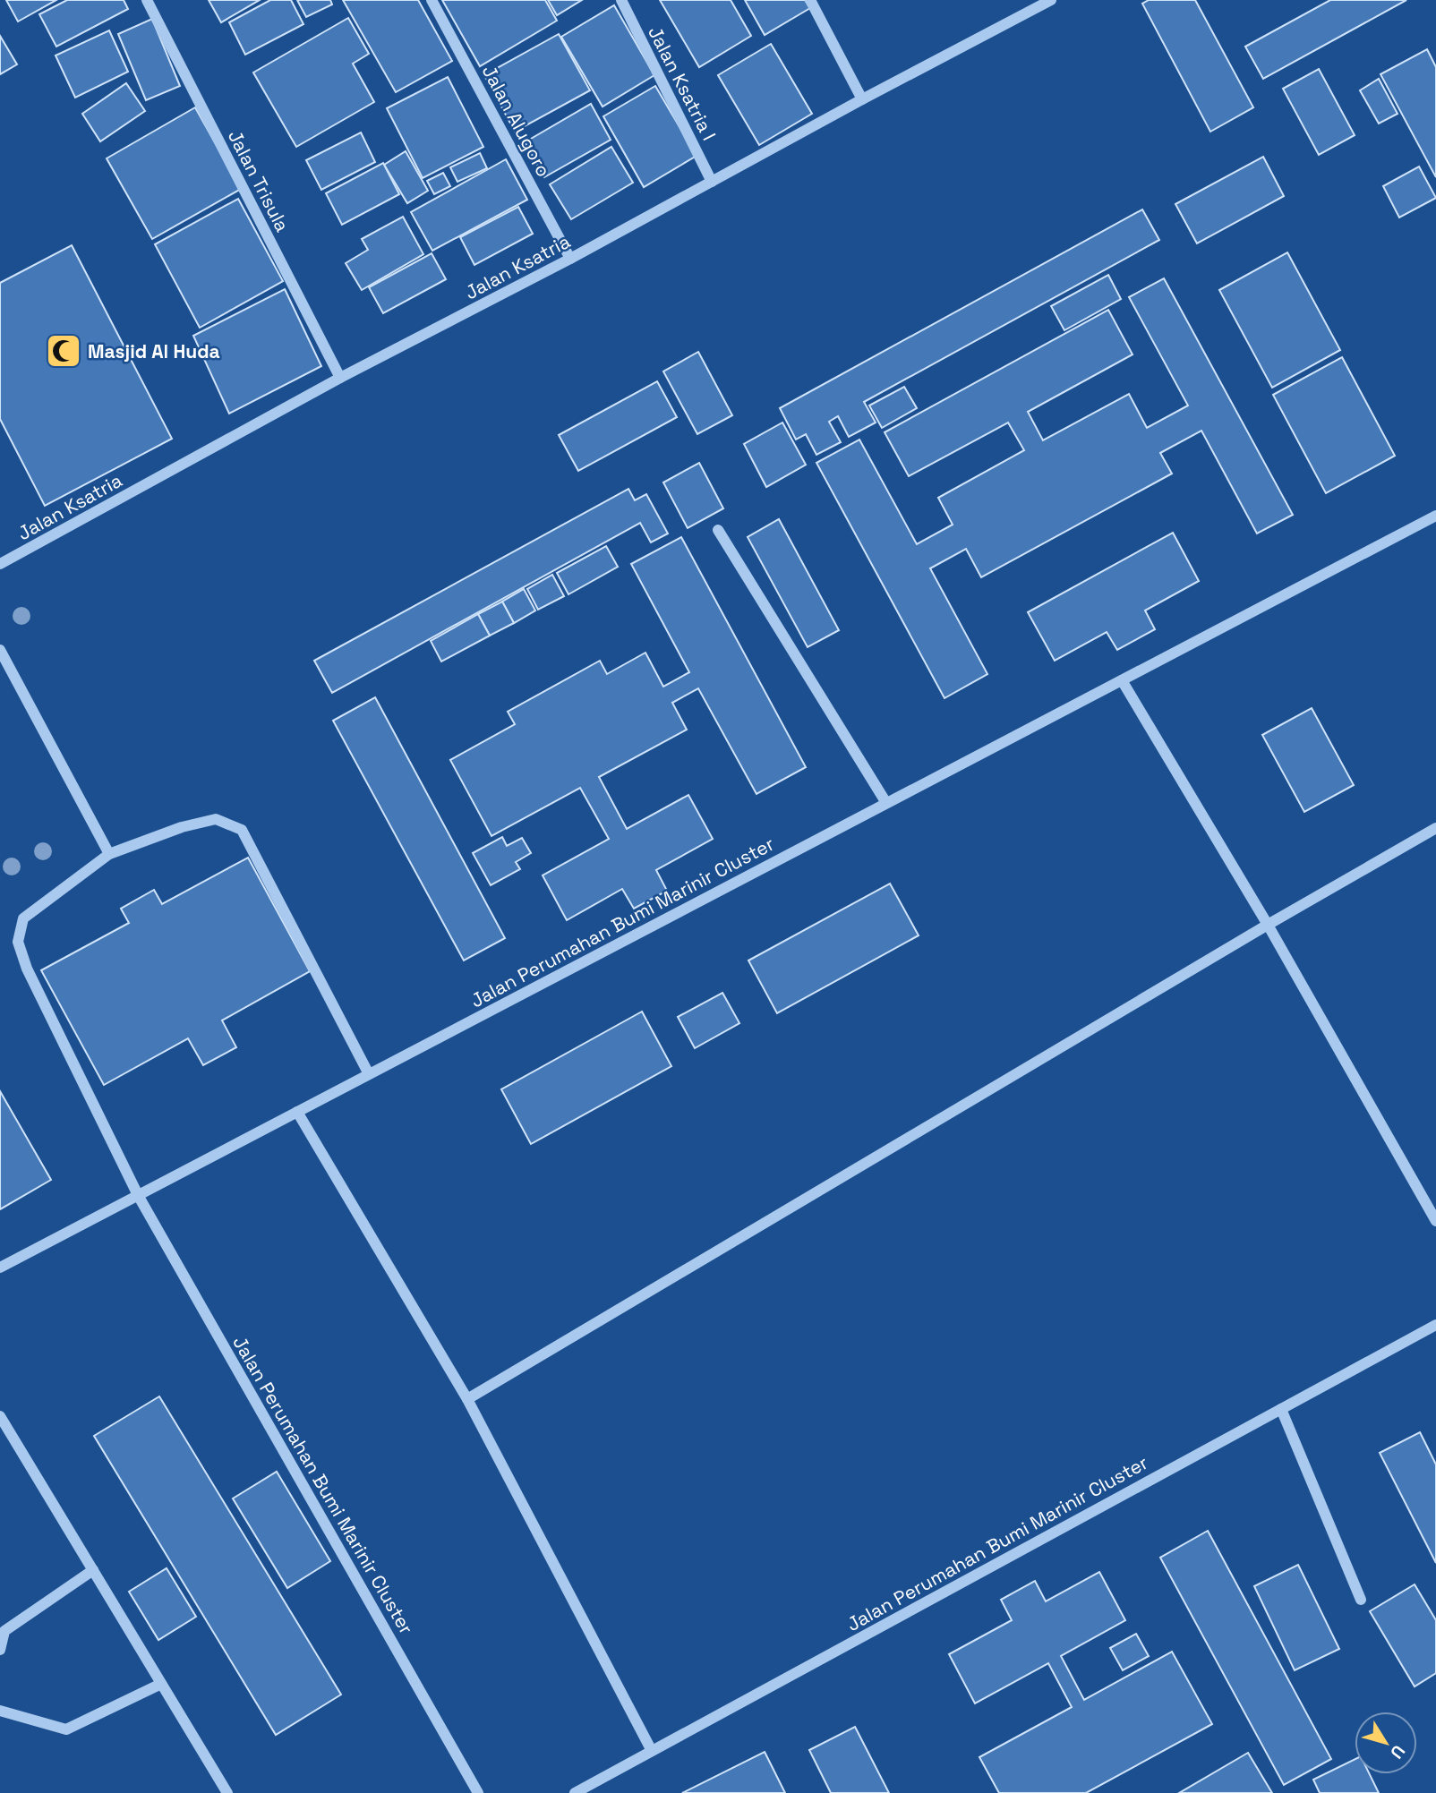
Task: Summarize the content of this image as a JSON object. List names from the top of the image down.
{
  "streets": {
    "street": [
      "Jalan Ksatria I",
      "Jalan Alugoro",
      "Jalan Trisula",
      "Jalan Ksatria",
      "Jalan Perumahan Bumi Marinir Cluster"
    ]
  },
  "crossings": [
    ["Jalan Ksatria I", "Jalan Ksatria"],
    ["Jalan Alugoro", "Jalan Ksatria"],
    ["Jalan Trisula", "Jalan Ksatria"]
  ],
  "places": {
    "mosque": ["Masjid Al Huda"]
  },
  "north": "bottom right"
}
